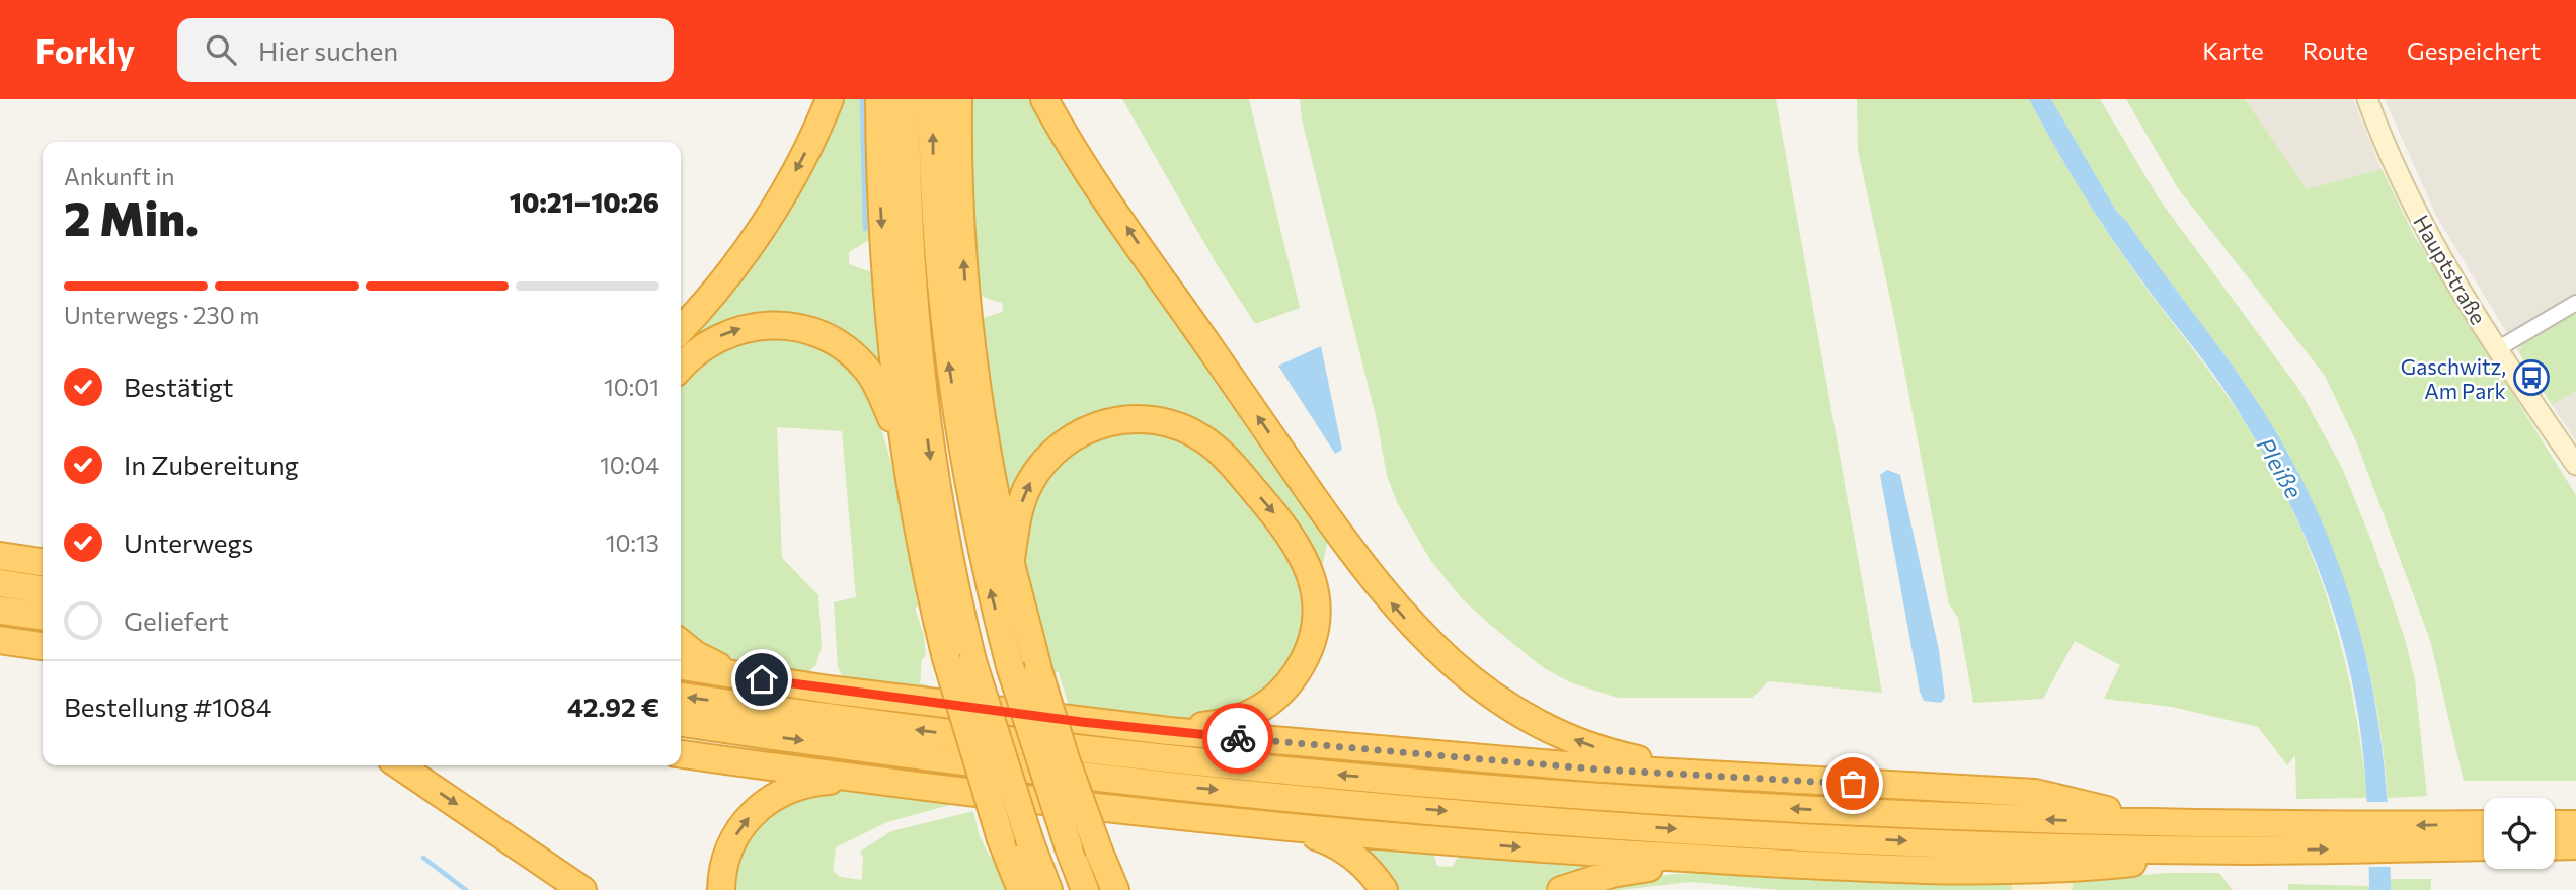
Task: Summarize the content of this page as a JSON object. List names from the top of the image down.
{
  "streets": {
    "main road": ["Hauptstraße"]
  },
  "water": ["Pleiße"],
  "places": {
    "bus stop": ["Gaschwitz, Am Park"]
  },
  "page": {
    "header": "Forkly",
    "search": "Hier suchen",
    "nav": ["Karte", "Route", "Gespeichert"],
    "heading": ["2 Min.", "Ankunft in", "10:21–10:26"],
    "panel": ["Bestellung #1084", "42.92 €"],
    "bar": "Unterwegs · 230 m",
    "list": [
      ["Bestätigt", "10:01"],
      ["In Zubereitung", "10:04"],
      ["Unterwegs", "10:13"],
      "Geliefert"
    ]
  }
}
